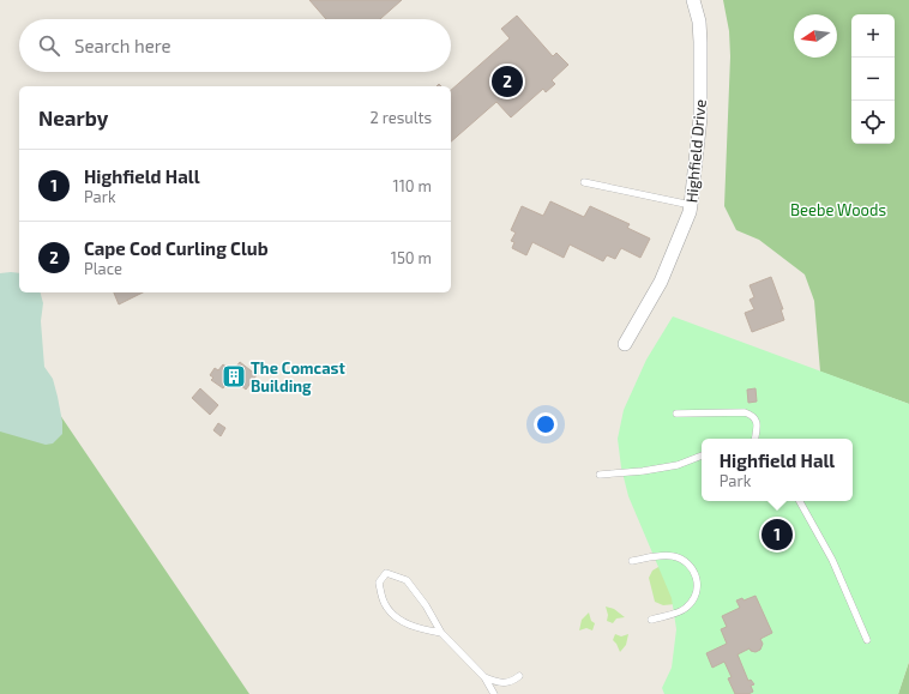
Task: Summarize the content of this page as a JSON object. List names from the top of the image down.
{
  "streets": {
    "street": ["Highfield Drive"]
  },
  "parks": ["Beebe Woods"],
  "places": {
    "building": ["The Comcast Building"]
  },
  "north": "left",
  "page": {
    "map_buttons": ["+", "−"],
    "search": "Search here",
    "pins": ["2", "1"],
    "heading": ["Nearby", "2 results"],
    "list": [
      {
        "mark": "1",
        "name": "Highfield Hall",
        "note": "Park",
        "value": "110 m"
      },
      {
        "mark": "2",
        "name": "Cape Cod Curling Club",
        "note": "Place",
        "value": "150 m"
      }
    ],
    "popup": ["Highfield Hall", "Park"]
  }
}
